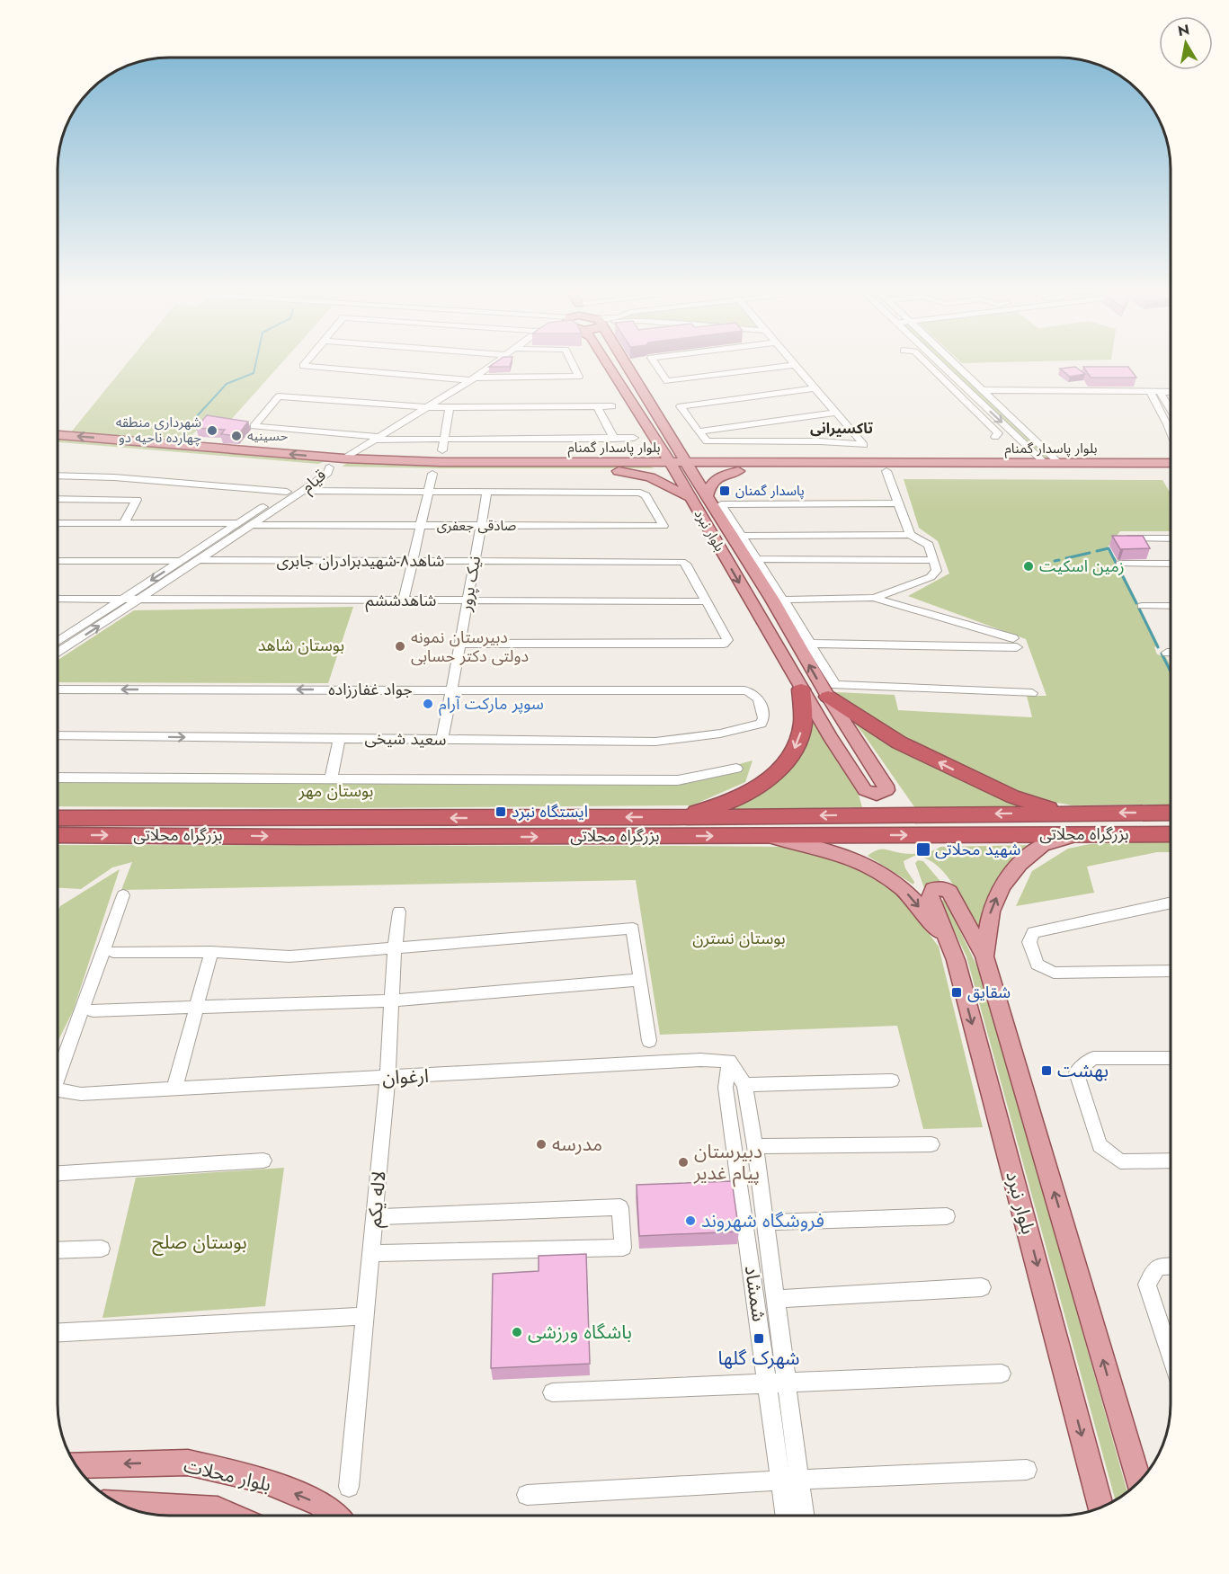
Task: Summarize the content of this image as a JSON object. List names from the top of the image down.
{
  "streets": {
    "highway": ["بزرگراه محلاتی"],
    "main road": ["بلوار پاسدار گمنام", "بلوار نبرد", "بلوار محلات"],
    "street": [
      "قیام",
      "صادقی جعفری",
      "شاهد۸-شهیدبرادران جابری",
      "نیک پرور",
      "شاهدششم",
      "جواد غفارزاده",
      "سعید شیخی",
      "ارغوان",
      "لاله یکم",
      "شمشاد"
    ]
  },
  "crossings": [
    ["بلوار پاسدار گمنام", "قیام"],
    ["بلوار پاسدار گمنام", "بلوار نبرد"],
    ["قیام", "صادقی جعفری"],
    ["قیام", "شاهد۸-شهیدبرادران جابری"],
    ["قیام", "شاهدششم"],
    ["صادقی جعفری", "نیک پرور"],
    ["شاهد۸-شهیدبرادران جابری", "نیک پرور"],
    ["شاهد۸-شهیدبرادران جابری", "شاهدششم"],
    ["نیک پرور", "شاهدششم"],
    ["نیک پرور", "جواد غفارزاده"],
    ["نیک پرور", "سعید شیخی"],
    ["جواد غفارزاده", "سعید شیخی"],
    ["ارغوان", "لاله یکم"],
    ["ارغوان", "شمشاد"]
  ],
  "districts": ["تاکسیرانی"],
  "parks": [
    "بوستان شاهد",
    "بوستان مهر",
    "بوستان نسترن",
    "بوستان صلح"
  ],
  "places": {
    "other": [
      "شهرداری منطقه چهارده ناحیه دو",
      "حسینیه",
      "زمین اسکیت",
      "دبیرستان نمونه دولتی دکتر حسابی",
      "سوپر مارکت آرام",
      "مدرسه",
      "دبیرستان پیام غدیر",
      "فروشگاه شهروند",
      "باشگاه ورزشی"
    ],
    "transit": [
      "پاسدار گمنان",
      "ایستگاه نبرد",
      "شهید محلاتی",
      "شقایق",
      "بهشت",
      "شهرک گلها"
    ]
  },
  "north": "top"
}
